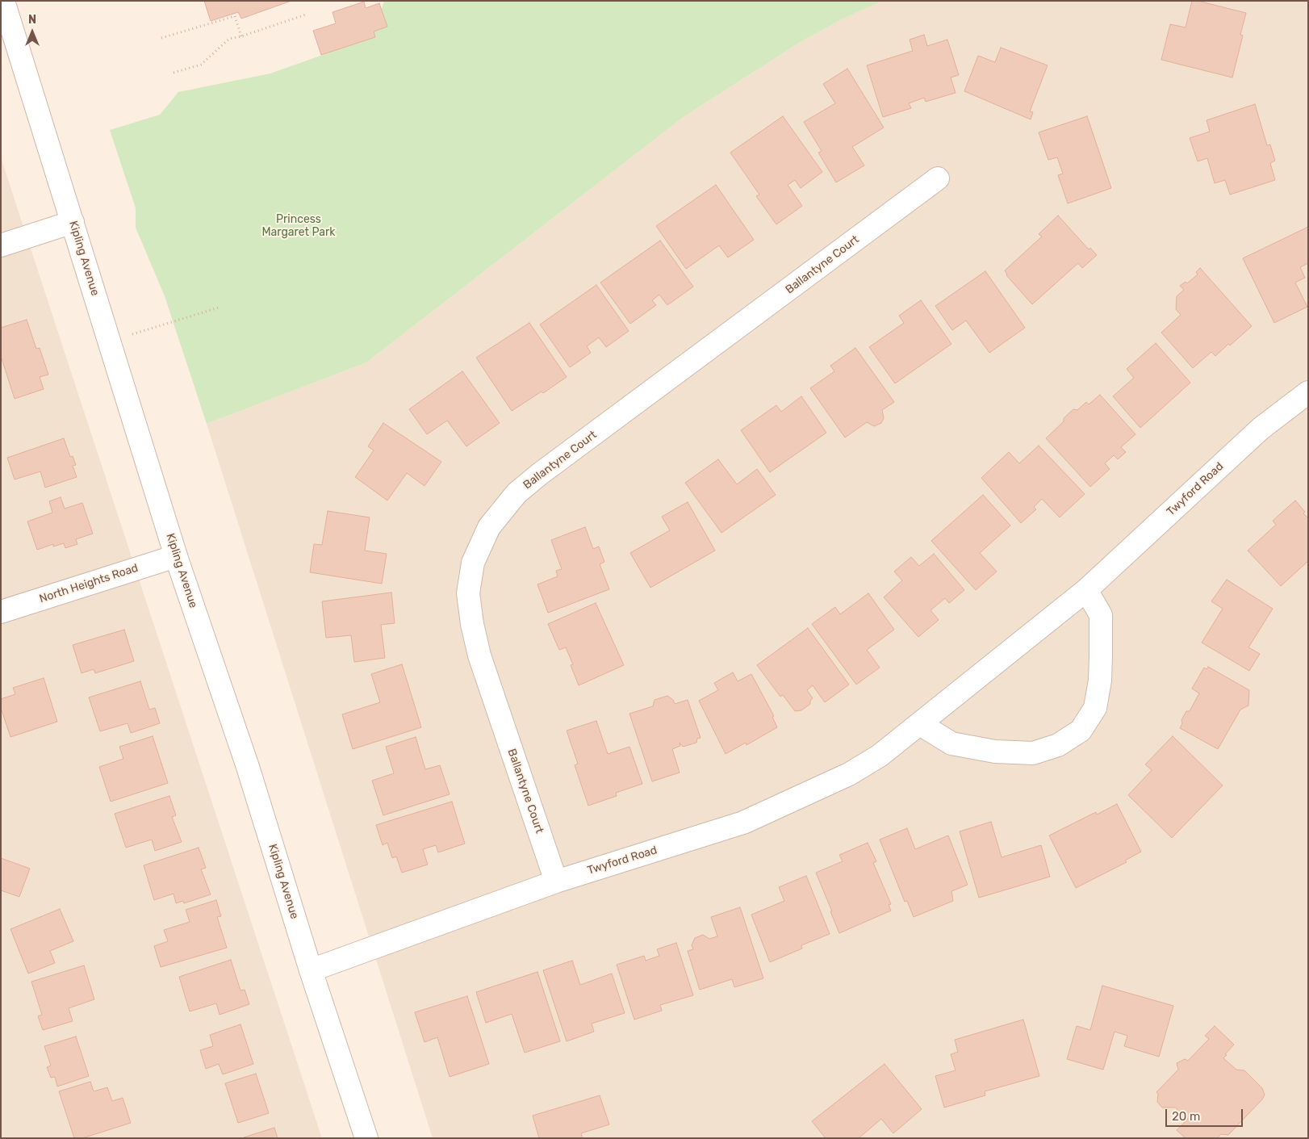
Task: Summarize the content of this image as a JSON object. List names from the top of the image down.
{
  "streets": {
    "street": [
      "Kipling Avenue",
      "Ballantyne Court",
      "Twyford Road",
      "North Heights Road"
    ]
  },
  "crossings": [
    ["Kipling Avenue", "Twyford Road"],
    ["Kipling Avenue", "North Heights Road"],
    ["Ballantyne Court", "Twyford Road"]
  ],
  "parks": ["Princess Margaret Park"],
  "scale_bar": "20 m",
  "north": "top"
}
